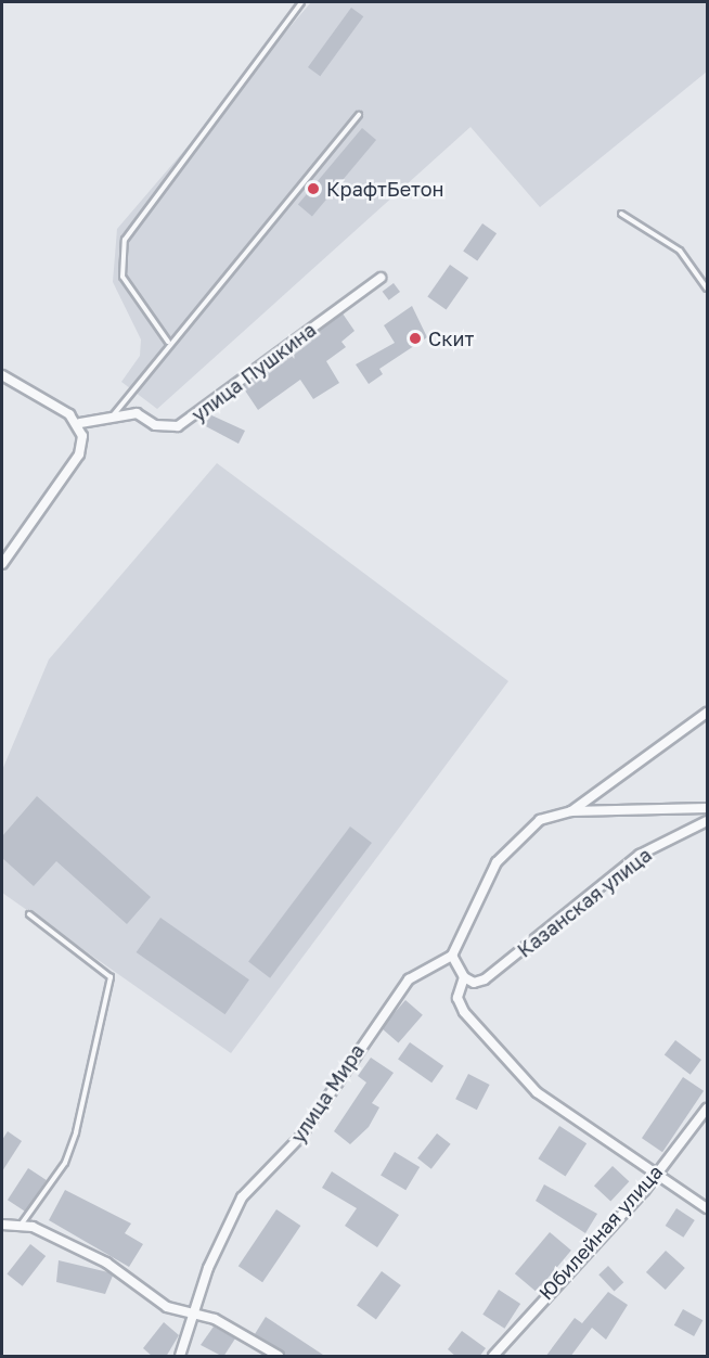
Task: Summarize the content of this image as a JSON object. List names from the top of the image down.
{
  "streets": {
    "street": [
      "улица Пушкина",
      "Казанская улица",
      "улица Мира",
      "Юбилейная улица"
    ]
  },
  "places": ["КрафтБетон", "Скит"]
}
